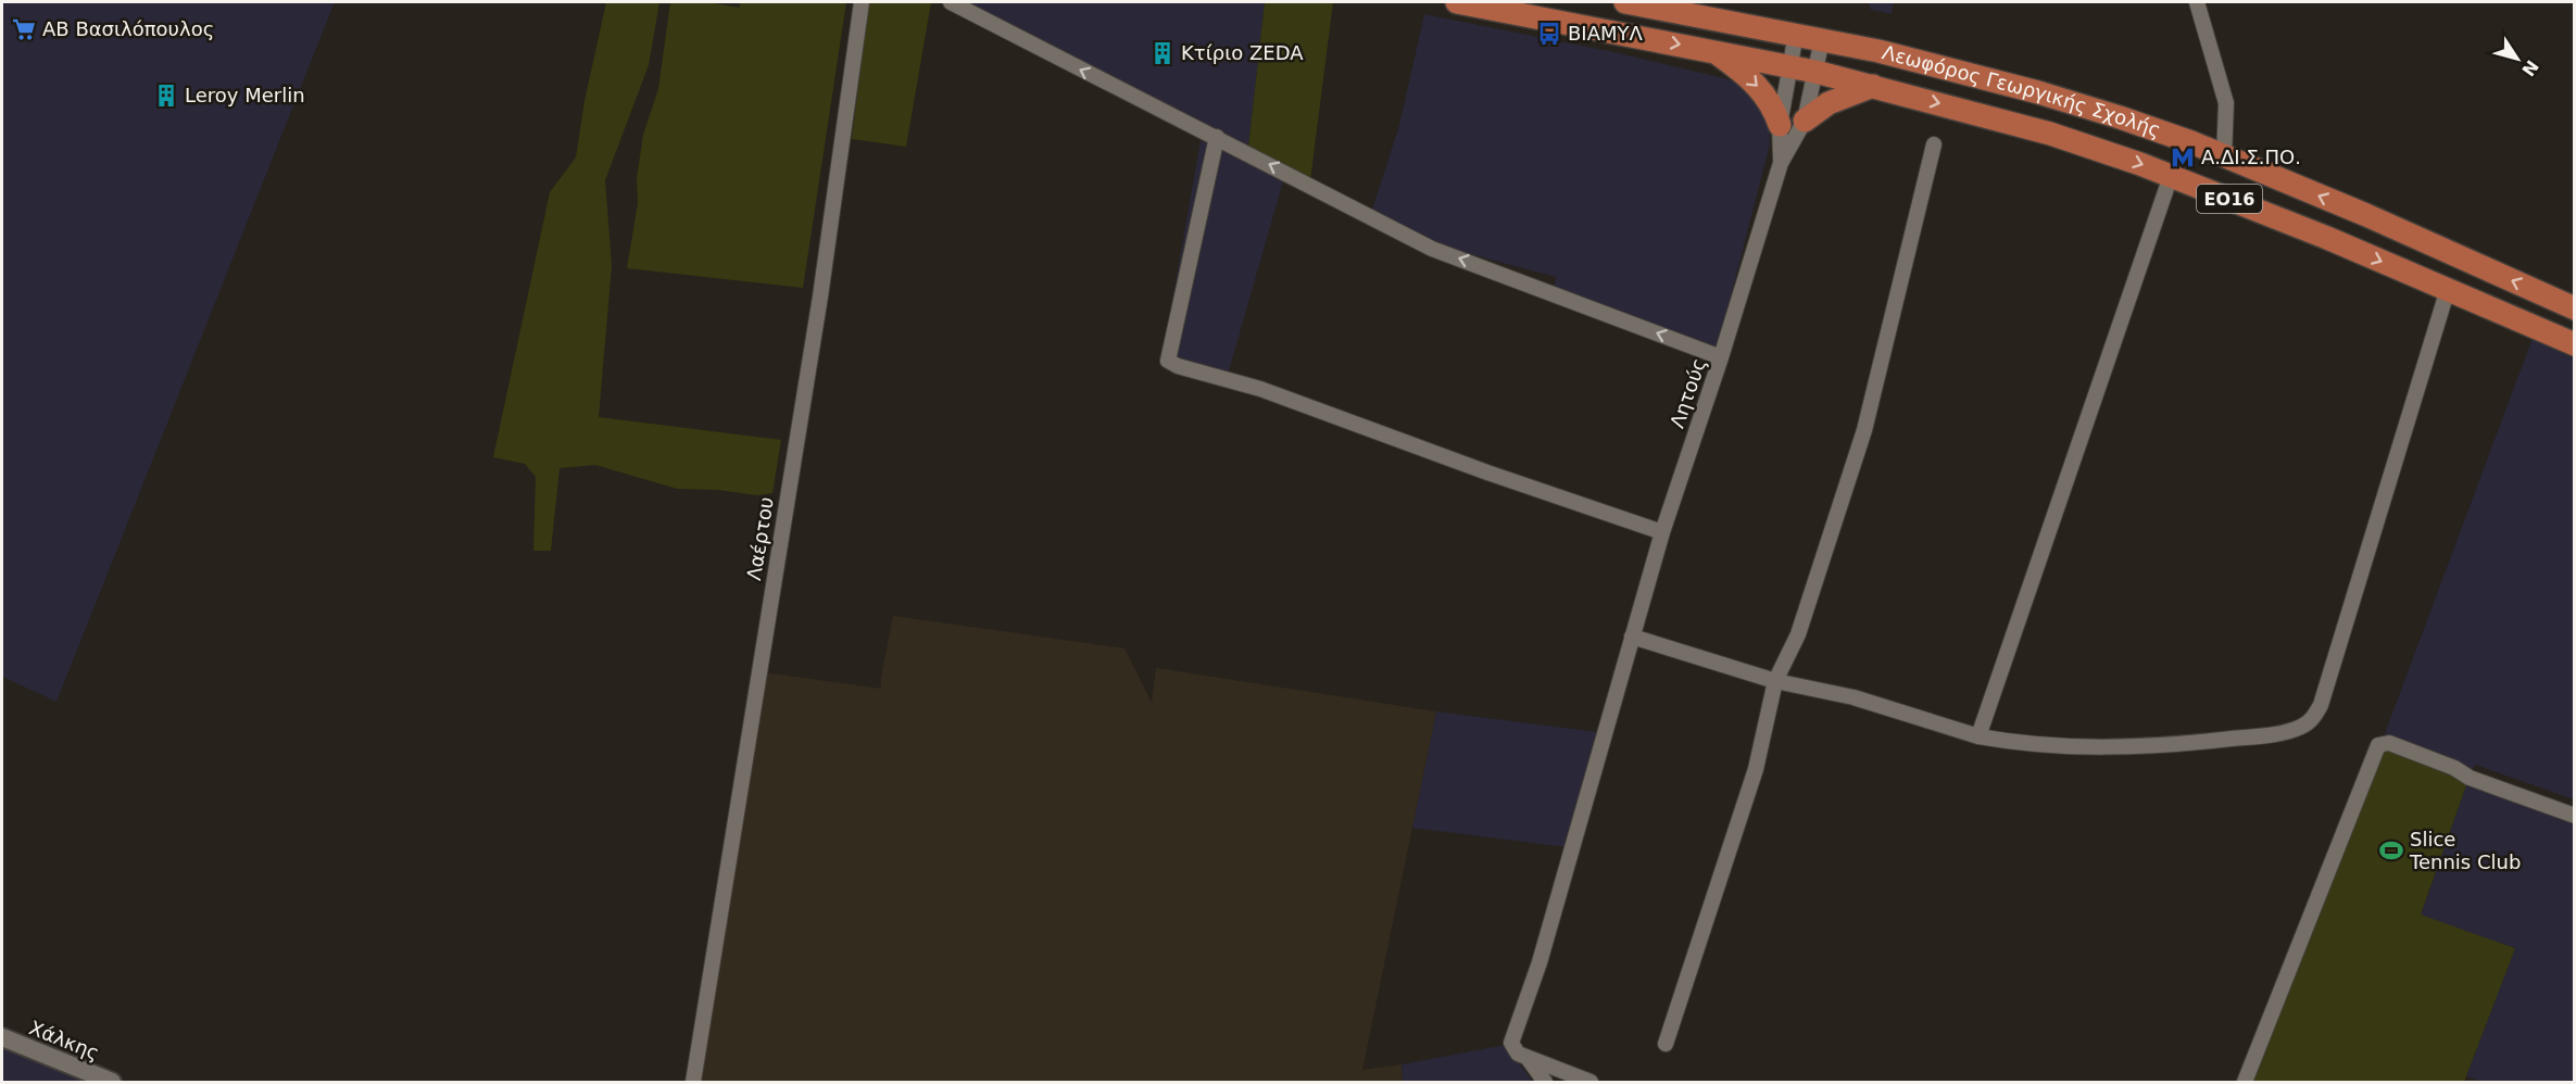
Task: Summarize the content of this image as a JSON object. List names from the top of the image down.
{
  "streets": {
    "main road": ["Λεωφόρος Γεωργικής Σχολής", "ΕΟ16"],
    "street": ["Λητούς", "Λαέρτου", "Χάλκης"]
  },
  "crossings": [
    ["Λεωφόρος Γεωργικής Σχολής", "ΕΟ16"],
    ["Λεωφόρος Γεωργικής Σχολής", "Λητούς"],
    ["ΕΟ16", "Λητούς"]
  ],
  "places": {
    "supermarket": ["ΑΒ Βασιλόπουλος"],
    "bus stop": ["ΒΙΑΜΥΛ"],
    "building": ["Κτίριο ZEDA", "Leroy Merlin"],
    "metro station": ["Α.ΔΙ.Σ.ΠΟ."],
    "sports": ["Slice Tennis Club"]
  },
  "north": "bottom right"
}
